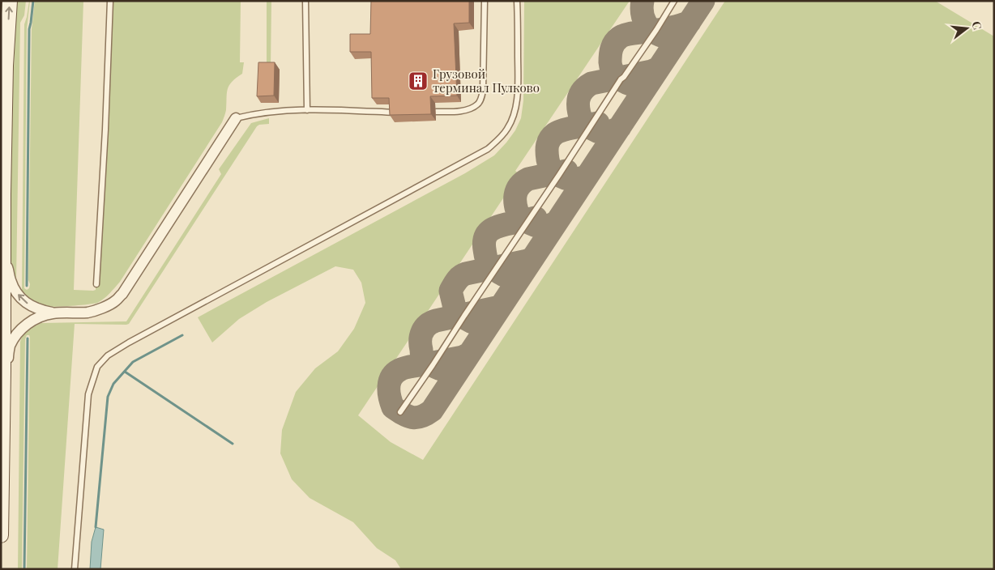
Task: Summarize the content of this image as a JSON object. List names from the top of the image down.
{
  "places": {
    "building": ["Грузовой терминал Пулково"]
  },
  "north": "right"
}
